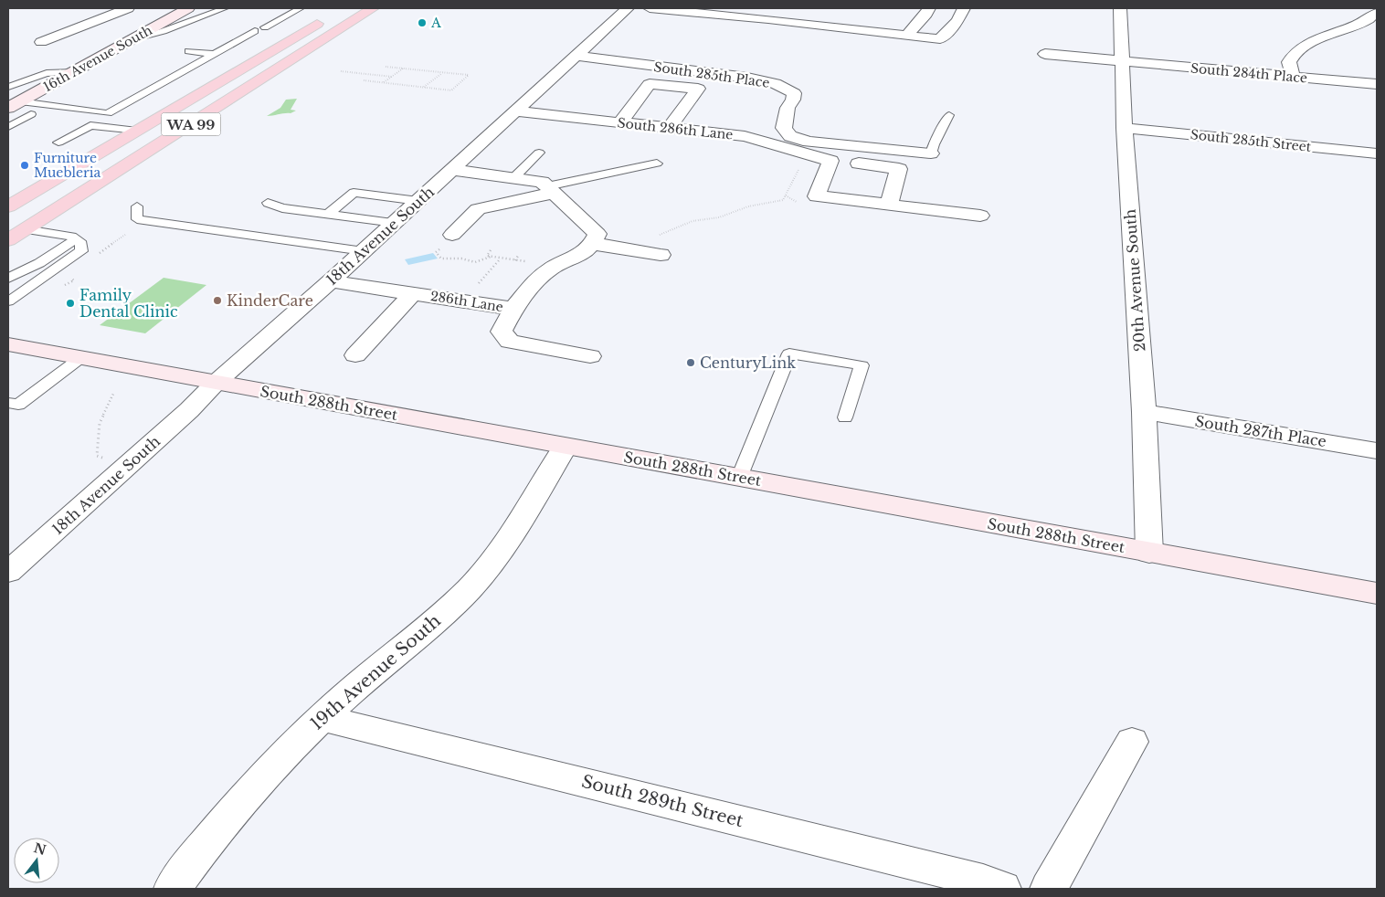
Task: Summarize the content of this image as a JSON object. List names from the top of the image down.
{
  "streets": {
    "main road": ["16th Avenue South", "WA 99", "South 288th Street"],
    "street": [
      "South 284th Place",
      "South 285th Place",
      "South 286th Lane",
      "South 285th Street",
      "18th Avenue South",
      "20th Avenue South",
      "286th Lane",
      "South 287th Place",
      "19th Avenue South",
      "South 289th Street"
    ]
  },
  "crossings": [
    ["South 284th Place", "20th Avenue South"],
    ["South 285th Place", "18th Avenue South"],
    ["South 286th Lane", "18th Avenue South"],
    ["South 285th Street", "20th Avenue South"],
    ["18th Avenue South", "286th Lane"],
    ["18th Avenue South", "South 288th Street"],
    ["20th Avenue South", "South 288th Street"],
    ["20th Avenue South", "South 287th Place"],
    ["South 288th Street", "19th Avenue South"],
    ["19th Avenue South", "South 289th Street"]
  ],
  "places": [
    "A",
    "Furniture Muebleria",
    "KinderCare",
    "Family Dental Clinic",
    "CenturyLink"
  ],
  "north": "top"
}
